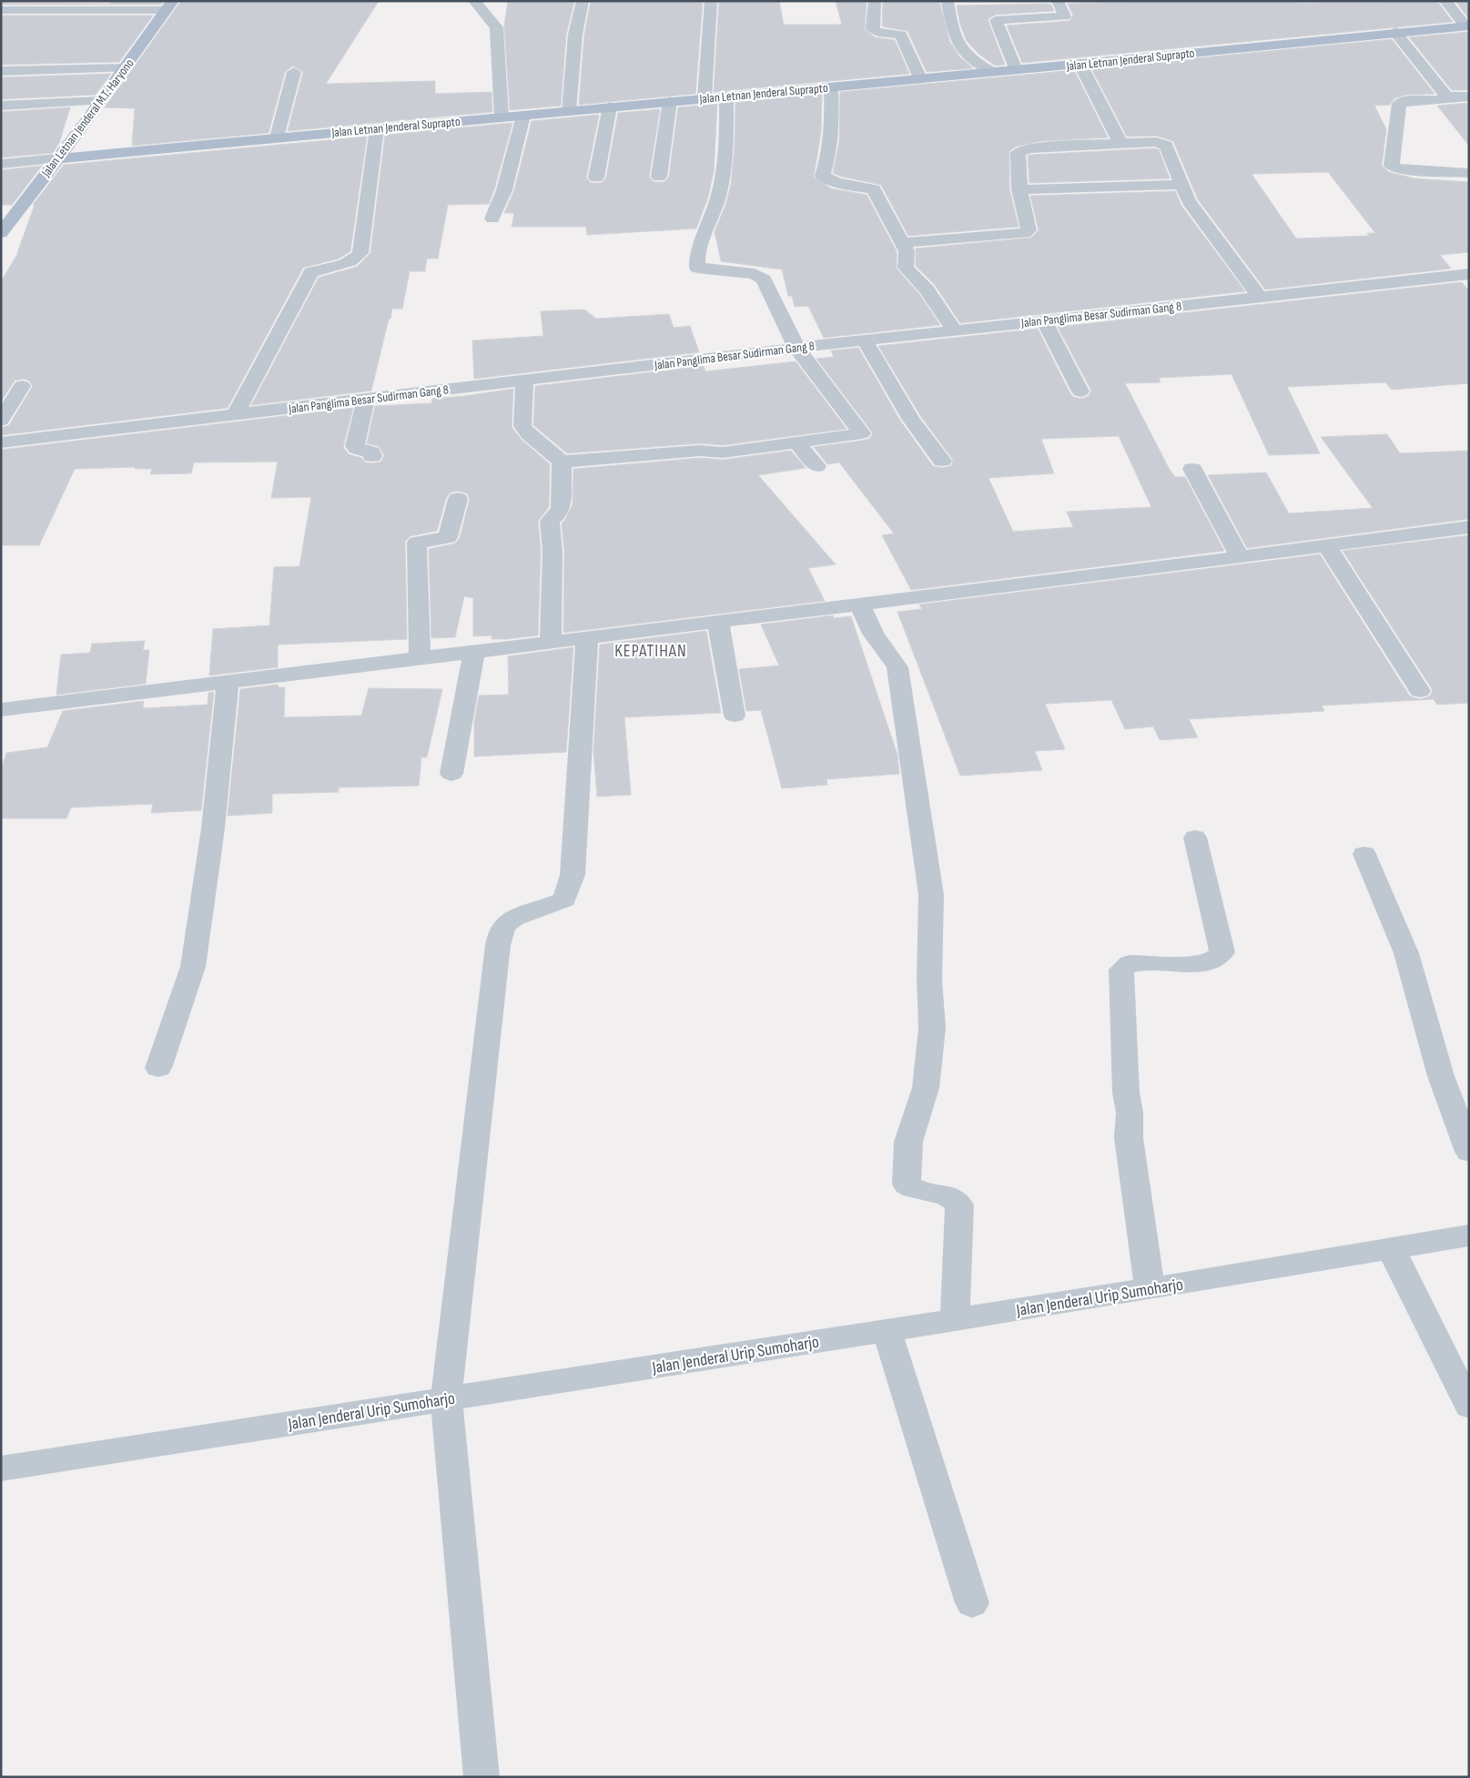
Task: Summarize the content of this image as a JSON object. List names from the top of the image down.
{
  "streets": {
    "main road": ["Jalan Letnan Jenderal Suprapto", "Jalan Letnan Jenderal M.T. Haryono"],
    "street": ["Jalan Panglima Besar Sudirman Gang 8", "Jalan Jenderal Urip Sumoharjo"]
  },
  "crossings": [
    ["Jalan Letnan Jenderal Suprapto", "Jalan Letnan Jenderal M.T. Haryono"]
  ],
  "districts": ["KEPATIHAN"]
}
